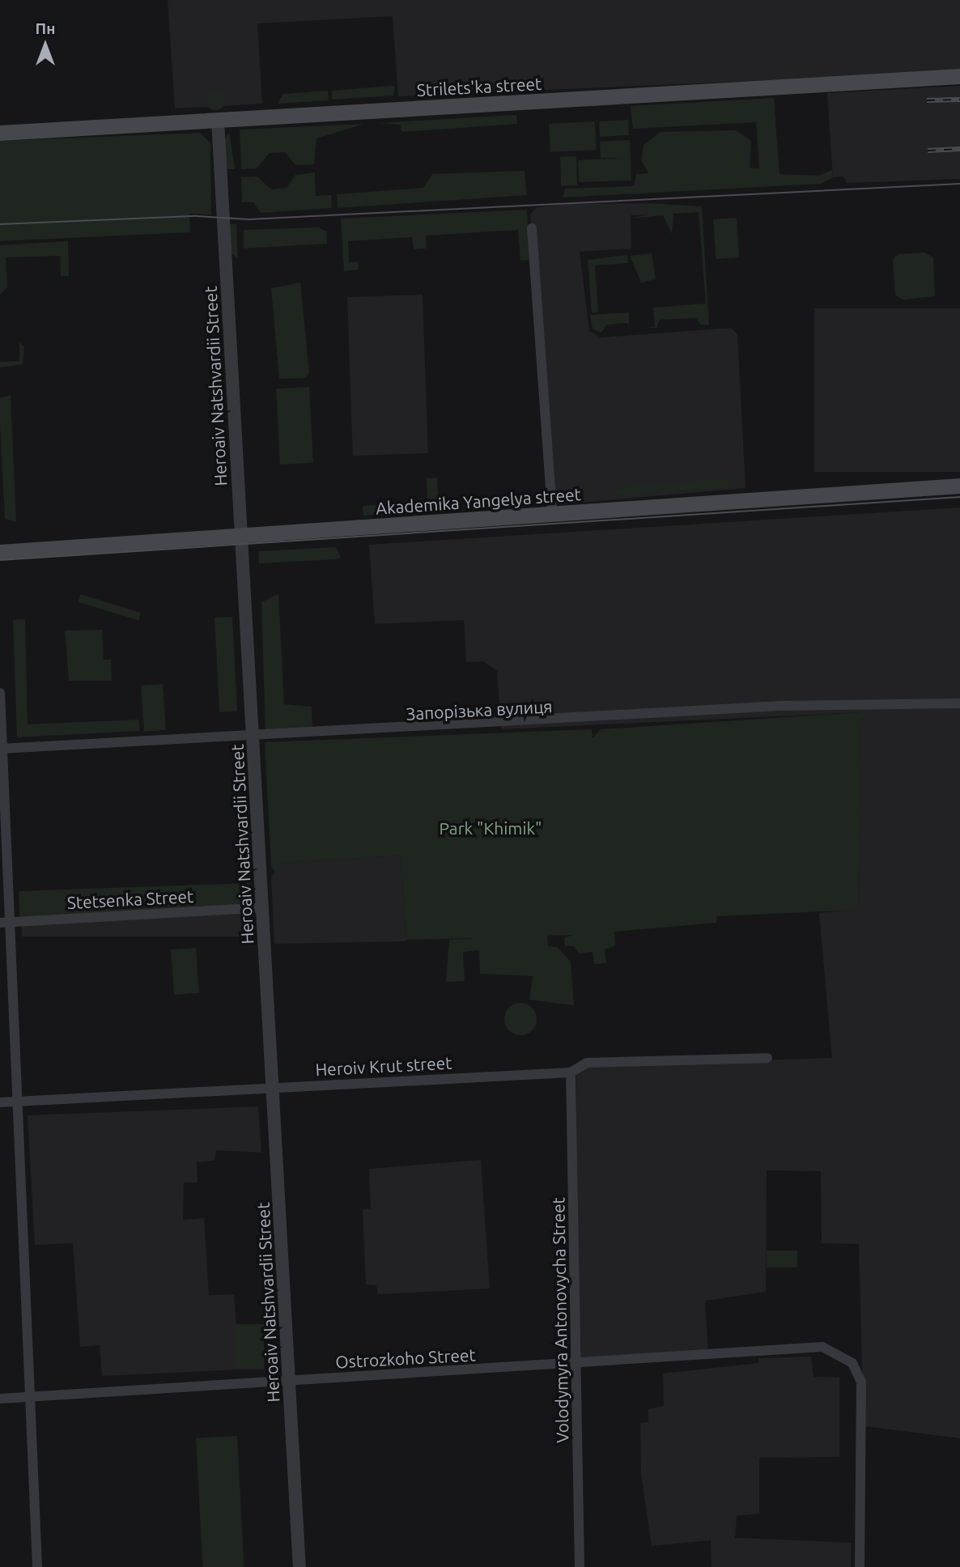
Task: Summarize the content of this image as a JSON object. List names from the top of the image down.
{
  "streets": {
    "main road": ["Strilets'ka street", "Akademika Yangelya street"],
    "street": [
      "Heroaiv Natshvardii Street",
      "Запорізька вулиця",
      "Stetsenka Street",
      "Heroiv Krut street",
      "Volodymyra Antonovycha Street",
      "Ostrozkoho Street"
    ]
  },
  "crossings": [
    ["Strilets'ka street", "Heroaiv Natshvardii Street"],
    ["Heroaiv Natshvardii Street", "Akademika Yangelya street"],
    ["Heroaiv Natshvardii Street", "Запорізька вулиця"],
    ["Heroaiv Natshvardii Street", "Stetsenka Street"],
    ["Heroaiv Natshvardii Street", "Heroiv Krut street"],
    ["Heroaiv Natshvardii Street", "Ostrozkoho Street"],
    ["Heroiv Krut street", "Volodymyra Antonovycha Street"],
    ["Volodymyra Antonovycha Street", "Ostrozkoho Street"]
  ],
  "parks": ["Park \"Khimik\""],
  "north": "top"
}
